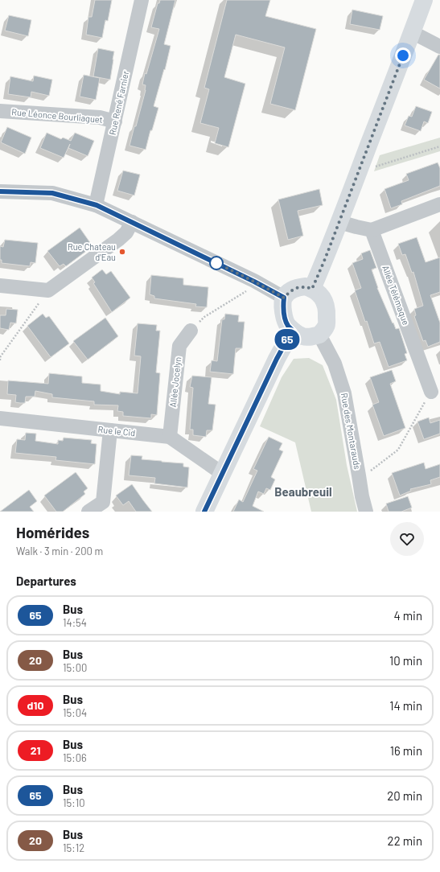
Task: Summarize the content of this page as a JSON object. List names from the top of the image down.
{
  "streets": {
    "street": [
      "Rue René Farnier",
      "Rue Léonce Bourliaguet",
      "Allée Télémaque",
      "Allée Jocelyn",
      "Rue le Cid",
      "Rue des Montarauds"
    ]
  },
  "crossings": [
    ["Rue René Farnier", "Rue Léonce Bourliaguet"],
    ["Allée Jocelyn", "Rue le Cid"]
  ],
  "districts": ["Beaubreuil"],
  "places": ["Rue Chateau d'Eau"],
  "lines": ["bus line 65"],
  "page": {
    "on_map": "65",
    "heading": [
      ["Homérides", "Walk · 3 min · 200 m"],
      "Departures"
    ],
    "list": [
      {
        "mark": "65",
        "name": "Bus",
        "note": "14:54",
        "value": "4 min"
      },
      {
        "mark": "20",
        "name": "Bus",
        "note": "15:00",
        "value": "10 min"
      },
      {
        "mark": "d10",
        "name": "Bus",
        "note": "15:04",
        "value": "14 min"
      },
      {
        "mark": "21",
        "name": "Bus",
        "note": "15:06",
        "value": "16 min"
      },
      {
        "mark": "65",
        "name": "Bus",
        "note": "15:10",
        "value": "20 min"
      },
      {
        "mark": "20",
        "name": "Bus",
        "note": "15:12",
        "value": "22 min"
      }
    ]
  }
}
